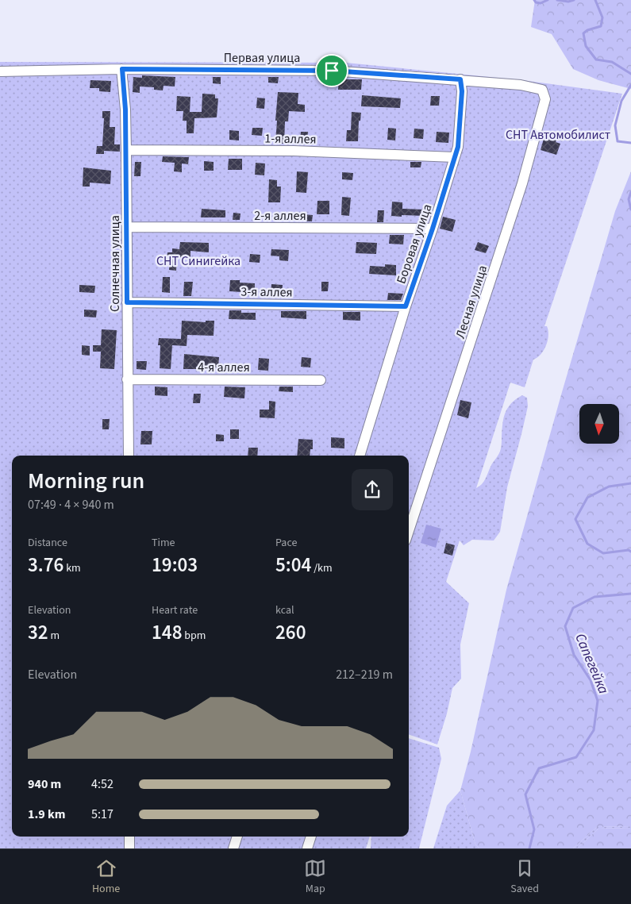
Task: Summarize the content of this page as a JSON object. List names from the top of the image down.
{
  "streets": {
    "street": [
      "Первая улица",
      "1-я аллея",
      "2-я аллея",
      "Боровая улица",
      "Солнечная улица",
      "3-я аллея",
      "Лесная улица",
      "4-я аллея"
    ]
  },
  "crossings": [
    ["Первая улица", "Боровая улица"],
    ["Первая улица", "Солнечная улица"],
    ["Первая улица", "Лесная улица"],
    ["1-я аллея", "Боровая улица"],
    ["1-я аллея", "Солнечная улица"],
    ["2-я аллея", "Боровая улица"],
    ["2-я аллея", "Солнечная улица"],
    ["Боровая улица", "3-я аллея"],
    ["Солнечная улица", "3-я аллея"],
    ["Солнечная улица", "4-я аллея"]
  ],
  "water": ["Сапегейка"],
  "parks": ["СНТ Автомобилист", "СНТ Синигейка"],
  "north": "bottom",
  "page": {
    "heading": ["Morning run", "07:49 · 4 × 940 m"],
    "stats": [
      ["Distance", "3.76 km"],
      ["Time", "19:03"],
      ["Pace", "5:04 /km"],
      ["Elevation", "32 m"],
      ["Heart rate", "148 bpm"],
      ["kcal", "260"]
    ],
    "chart": ["Elevation", "212–219 m"],
    "list": [
      {
        "name": "940 m",
        "note": "4:52"
      },
      {
        "name": "1.9 km",
        "note": "5:17"
      }
    ],
    "tabs": ["Home", "Map", "Saved"]
  }
}
